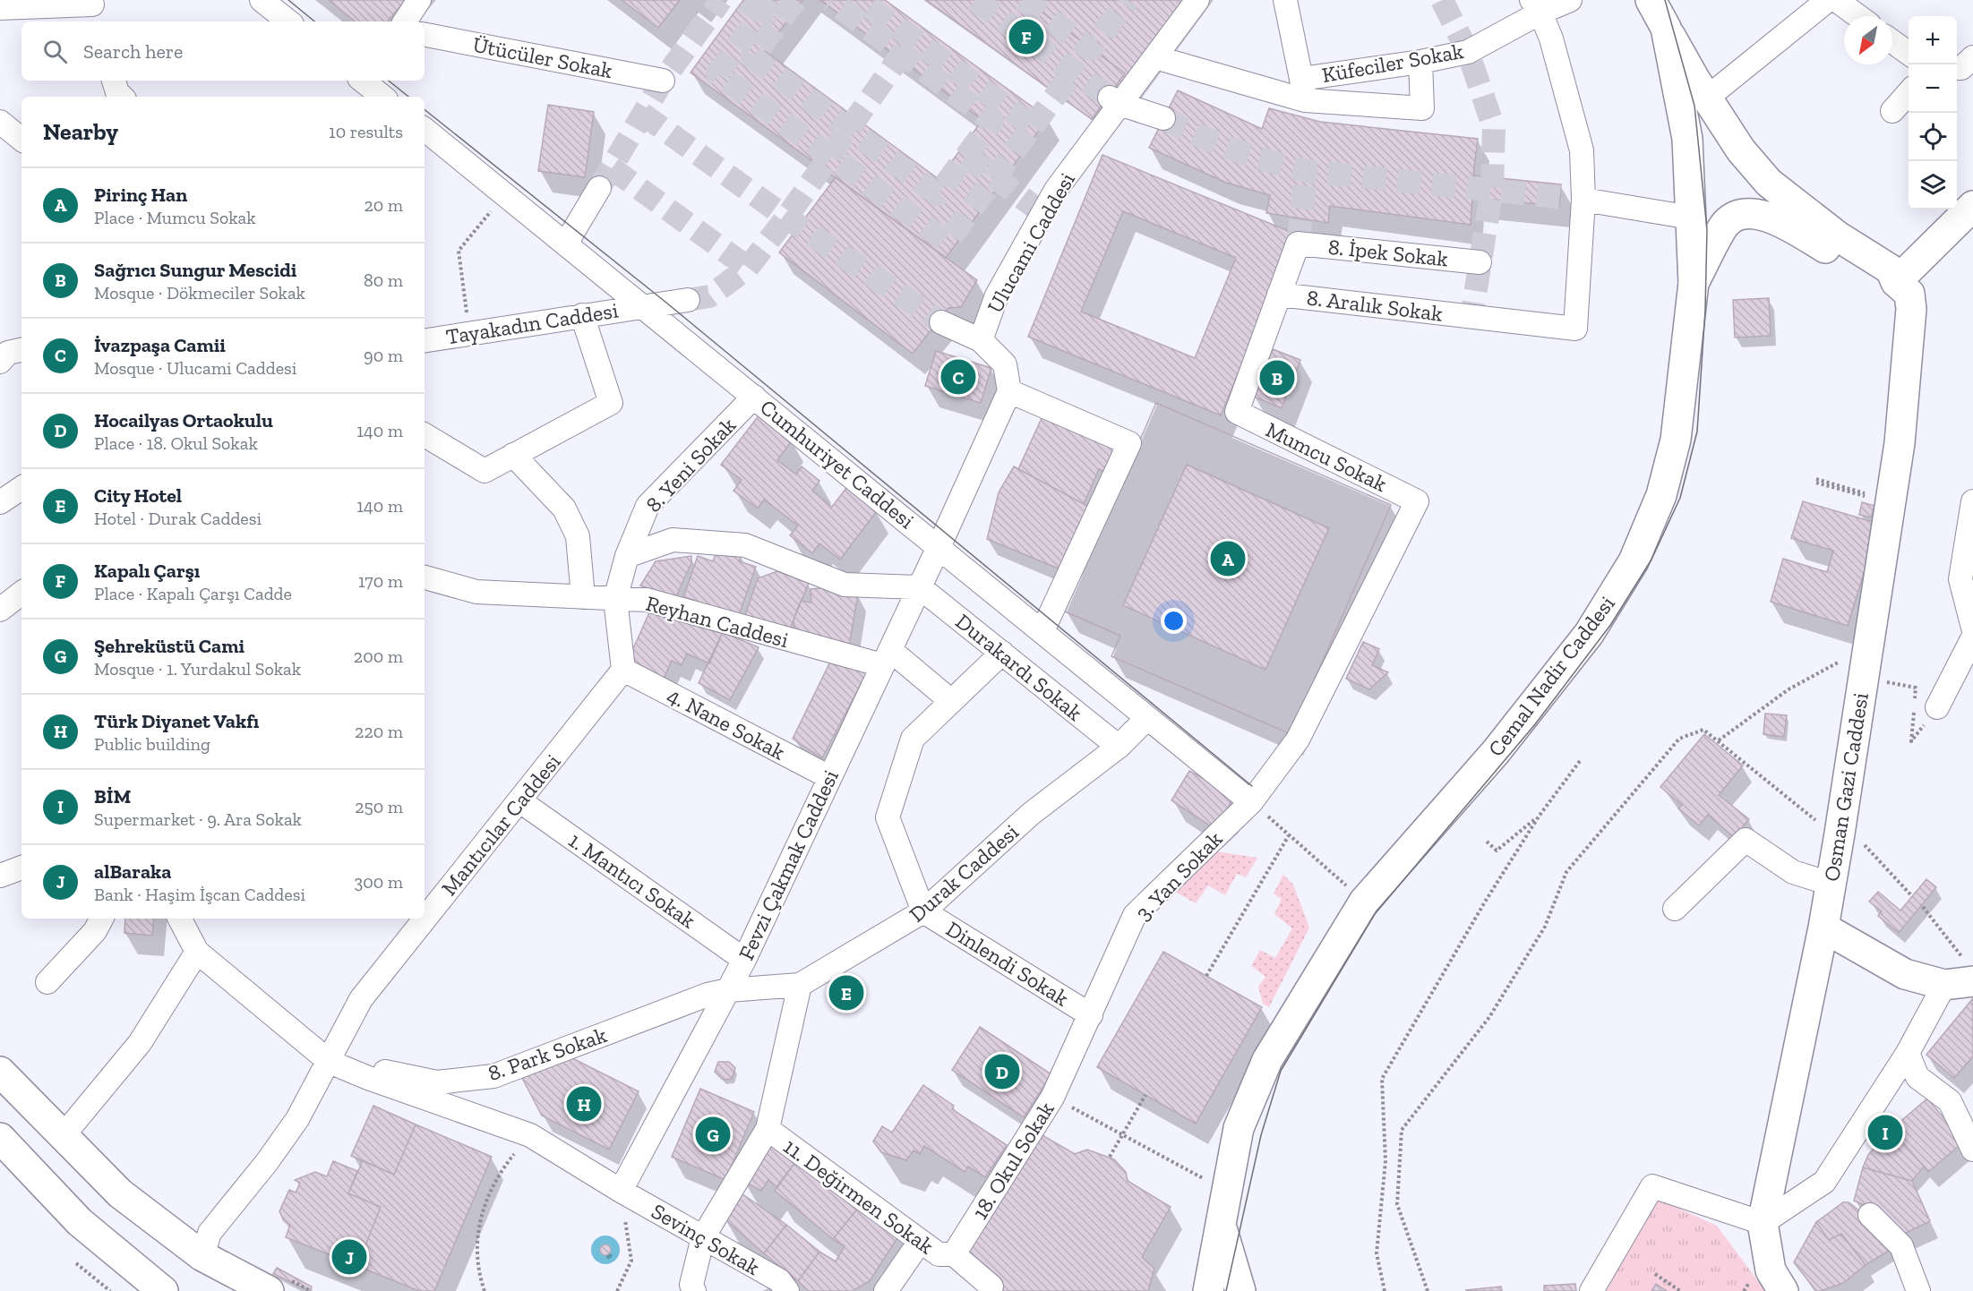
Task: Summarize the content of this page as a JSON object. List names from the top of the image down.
{
  "streets": {
    "main road": ["Cemal Nadir Caddesi", "Osman Gazi Caddesi"],
    "street": [
      "Ütücüler Sokak",
      "Küfeciler Sokak",
      "Ulucami Caddesi",
      "8. İpek Sokak",
      "8. Aralık Sokak",
      "Tayakadın Caddesi",
      "Mumcu Sokak",
      "Cumhuriyet Caddesi",
      "8. Yeni Sokak",
      "Reyhan Caddesi",
      "Durakardı Sokak",
      "4. Nane Sokak",
      "Mantıcılar Caddesi",
      "Fevzi Çakmak Caddesi",
      "Durak Caddesi",
      "3. Yan Sokak",
      "1. Mantıcı Sokak",
      "Dinlendi Sokak",
      "8. Park Sokak",
      "18. Okul Sokak",
      "11. Değirmen Sokak",
      "Sevinç Sokak"
    ]
  },
  "crossings": [
    ["8. İpek Sokak", "8. Aralık Sokak"],
    ["8. İpek Sokak", "Mumcu Sokak"],
    ["8. Aralık Sokak", "Mumcu Sokak"],
    ["Tayakadın Caddesi", "Cumhuriyet Caddesi"],
    ["Mumcu Sokak", "3. Yan Sokak"],
    ["Cumhuriyet Caddesi", "8. Yeni Sokak"],
    ["Cumhuriyet Caddesi", "Fevzi Çakmak Caddesi"],
    ["Cumhuriyet Caddesi", "Durak Caddesi"],
    ["Cumhuriyet Caddesi", "3. Yan Sokak"],
    ["8. Yeni Sokak", "Reyhan Caddesi"],
    ["Reyhan Caddesi", "Fevzi Çakmak Caddesi"],
    ["Durakardı Sokak", "Fevzi Çakmak Caddesi"],
    ["Durakardı Sokak", "Durak Caddesi"],
    ["Cemal Nadir Caddesi", "Osman Gazi Caddesi"],
    ["4. Nane Sokak", "Mantıcılar Caddesi"],
    ["4. Nane Sokak", "Fevzi Çakmak Caddesi"],
    ["Mantıcılar Caddesi", "1. Mantıcı Sokak"],
    ["Mantıcılar Caddesi", "8. Park Sokak"],
    ["Fevzi Çakmak Caddesi", "Durak Caddesi"],
    ["Fevzi Çakmak Caddesi", "1. Mantıcı Sokak"],
    ["Fevzi Çakmak Caddesi", "8. Park Sokak"],
    ["Fevzi Çakmak Caddesi", "Sevinç Sokak"],
    ["Durak Caddesi", "Dinlendi Sokak"],
    ["Durak Caddesi", "8. Park Sokak"],
    ["3. Yan Sokak", "Dinlendi Sokak"],
    ["3. Yan Sokak", "18. Okul Sokak"],
    ["Dinlendi Sokak", "18. Okul Sokak"],
    ["18. Okul Sokak", "11. Değirmen Sokak"]
  ],
  "north": "bottom left",
  "page": {
    "map_buttons": ["+", "−"],
    "pins": [
      "F",
      "C",
      "B",
      "A",
      "E",
      "D",
      "H",
      "I",
      "G",
      "J"
    ],
    "search": "Search here",
    "heading": ["Nearby", "10 results"],
    "list": [
      {
        "mark": "A",
        "name": "Pirinç Han",
        "note": "Place · Mumcu Sokak",
        "value": "20 m"
      },
      {
        "mark": "B",
        "name": "Sağrıcı Sungur Mescidi",
        "note": "Mosque · Dökmeciler Sokak",
        "value": "80 m"
      },
      {
        "mark": "C",
        "name": "İvazpaşa Camii",
        "note": "Mosque · Ulucami Caddesi",
        "value": "90 m"
      },
      {
        "mark": "D",
        "name": "Hocailyas Ortaokulu",
        "note": "Place · 18. Okul Sokak",
        "value": "140 m"
      },
      {
        "mark": "E",
        "name": "City Hotel",
        "note": "Hotel · Durak Caddesi",
        "value": "140 m"
      },
      {
        "mark": "F",
        "name": "Kapalı Çarşı",
        "note": "Place · Kapalı Çarşı Cadde",
        "value": "170 m"
      },
      {
        "mark": "G",
        "name": "Şehreküstü Cami",
        "note": "Mosque · 1. Yurdakul Sokak",
        "value": "200 m"
      },
      {
        "mark": "H",
        "name": "Türk Diyanet Vakfı",
        "note": "Public building",
        "value": "220 m"
      },
      {
        "mark": "I",
        "name": "BİM",
        "note": "Supermarket · 9. Ara Sokak",
        "value": "250 m"
      },
      {
        "mark": "J",
        "name": "alBaraka",
        "note": "Bank · Haşim İşcan Caddesi",
        "value": "300 m"
      }
    ]
  }
}
